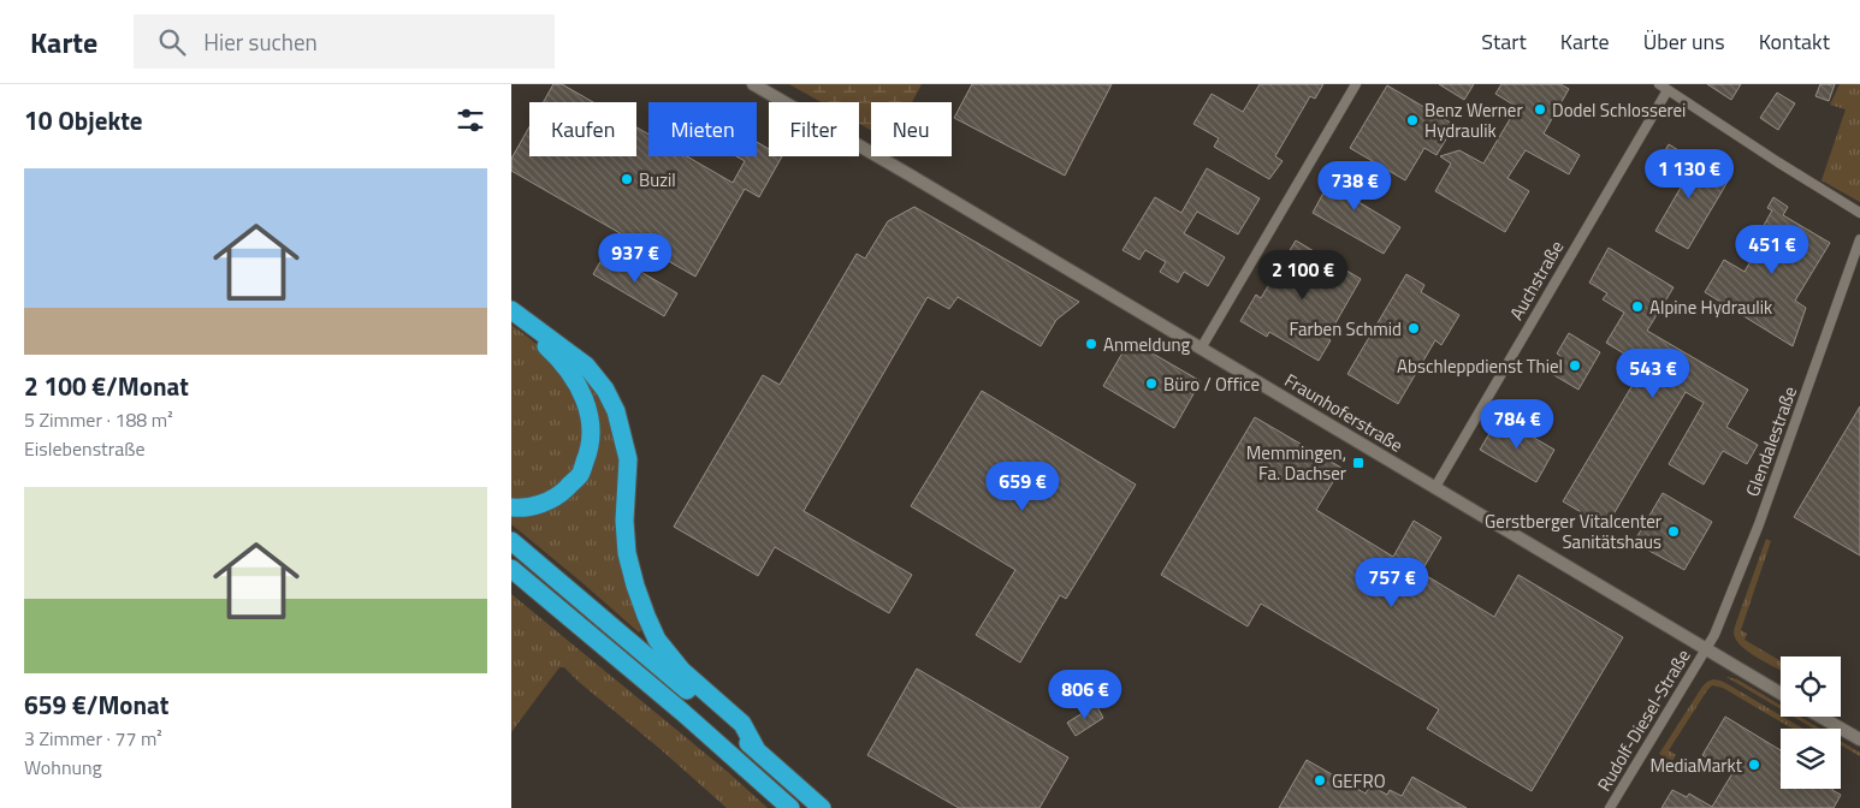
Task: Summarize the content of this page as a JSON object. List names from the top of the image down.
{
  "streets": {
    "street": [
      "Auchstraße",
      "Fraunhoferstraße",
      "Glendalestraße",
      "Rudolf-Diesel-Straße"
    ]
  },
  "crossings": [
    ["Auchstraße", "Fraunhoferstraße"],
    ["Fraunhoferstraße", "Glendalestraße"],
    ["Fraunhoferstraße", "Rudolf-Diesel-Straße"],
    ["Glendalestraße", "Rudolf-Diesel-Straße"]
  ],
  "places": {
    "other": [
      "Dodel Schlosserei",
      "Benz Werner Hydraulik",
      "Buzil",
      "Alpine Hydraulik",
      "Farben Schmid",
      "Anmeldung",
      "Abschleppdienst Thiel",
      "Büro / Office",
      "Gerstberger Vitalcenter Sanitätshaus",
      "MediaMarkt",
      "GEFRO"
    ],
    "transit": ["Memmingen, Fa. Dachser"]
  },
  "page": {
    "header": "Karte",
    "search": "Hier suchen",
    "nav": [
      "Start",
      "Karte",
      "Über uns",
      "Kontakt"
    ],
    "heading": "10 Objekte",
    "chip": [
      "Kaufen",
      "Mieten",
      "Filter",
      "Neu"
    ],
    "price": [
      "1 130 €",
      "738 €",
      "451 €",
      "937 €",
      "2 100 €",
      "543 €",
      "784 €",
      "659 €",
      "757 €",
      "806 €"
    ],
    "list": [
      {
        "name": "2 100 €/Monat",
        "note": "5 Zimmer · 188 m² · Eislebenstraße"
      },
      {
        "name": "659 €/Monat",
        "note": "3 Zimmer · 77 m² · Wohnung"
      }
    ]
  }
}
